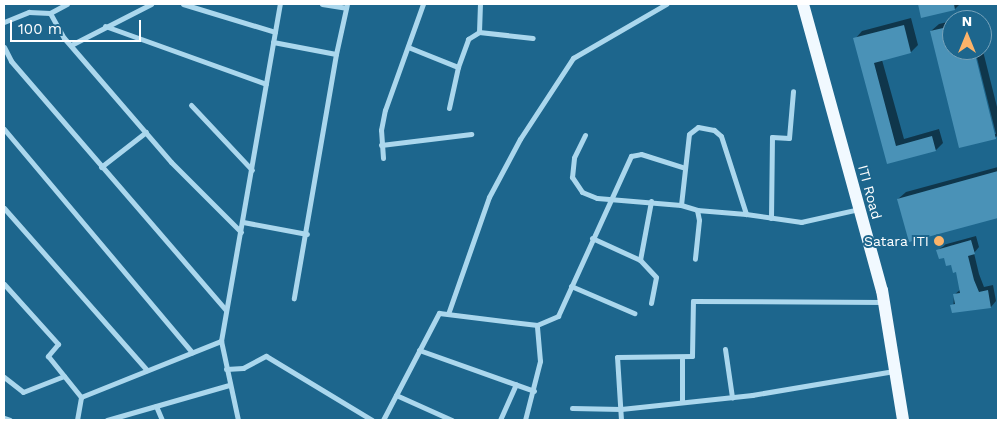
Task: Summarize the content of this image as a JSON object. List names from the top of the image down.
{
  "streets": {
    "main road": ["ITI Road"]
  },
  "places": ["Satara ITI"],
  "scale_bar": "100 m",
  "north": "top"
}
